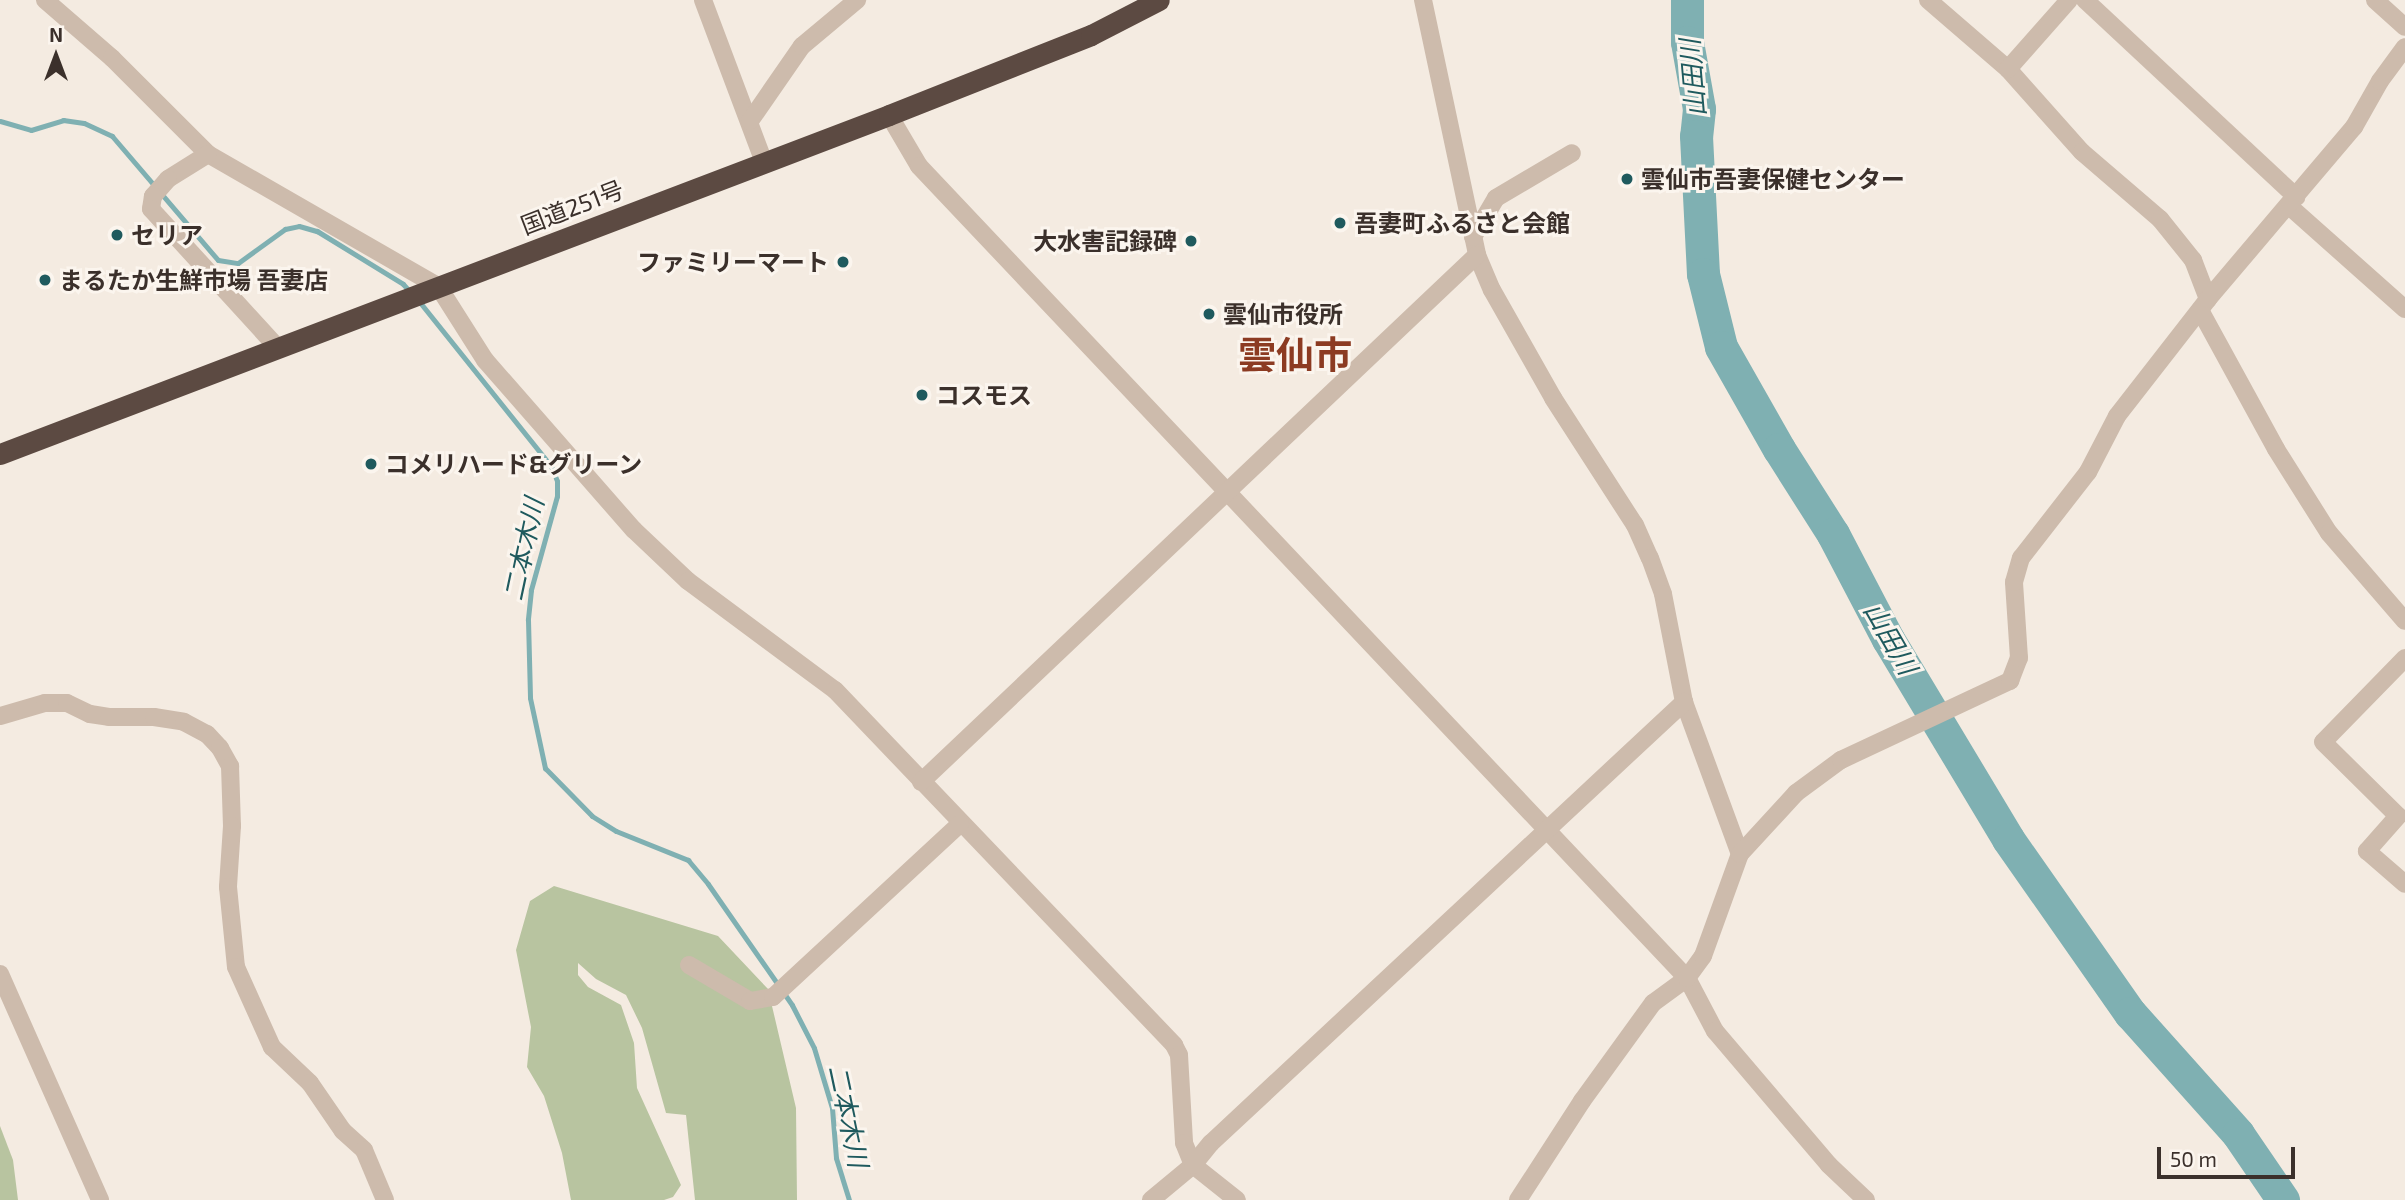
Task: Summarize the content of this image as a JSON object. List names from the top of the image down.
{
  "streets": {
    "highway": ["国道251号"]
  },
  "districts": ["雲仙市"],
  "water": ["山田川", "二本木川"],
  "places": [
    "雲仙市吾妻保健センター",
    "吾妻町ふるさと会館",
    "セリア",
    "大水害記録碑",
    "ファミリーマート",
    "まるたか生鮮市場 吾妻店",
    "雲仙市役所",
    "コスモス",
    "コメリハード&グリーン"
  ],
  "scale_bar": "50 m",
  "north": "top"
}
